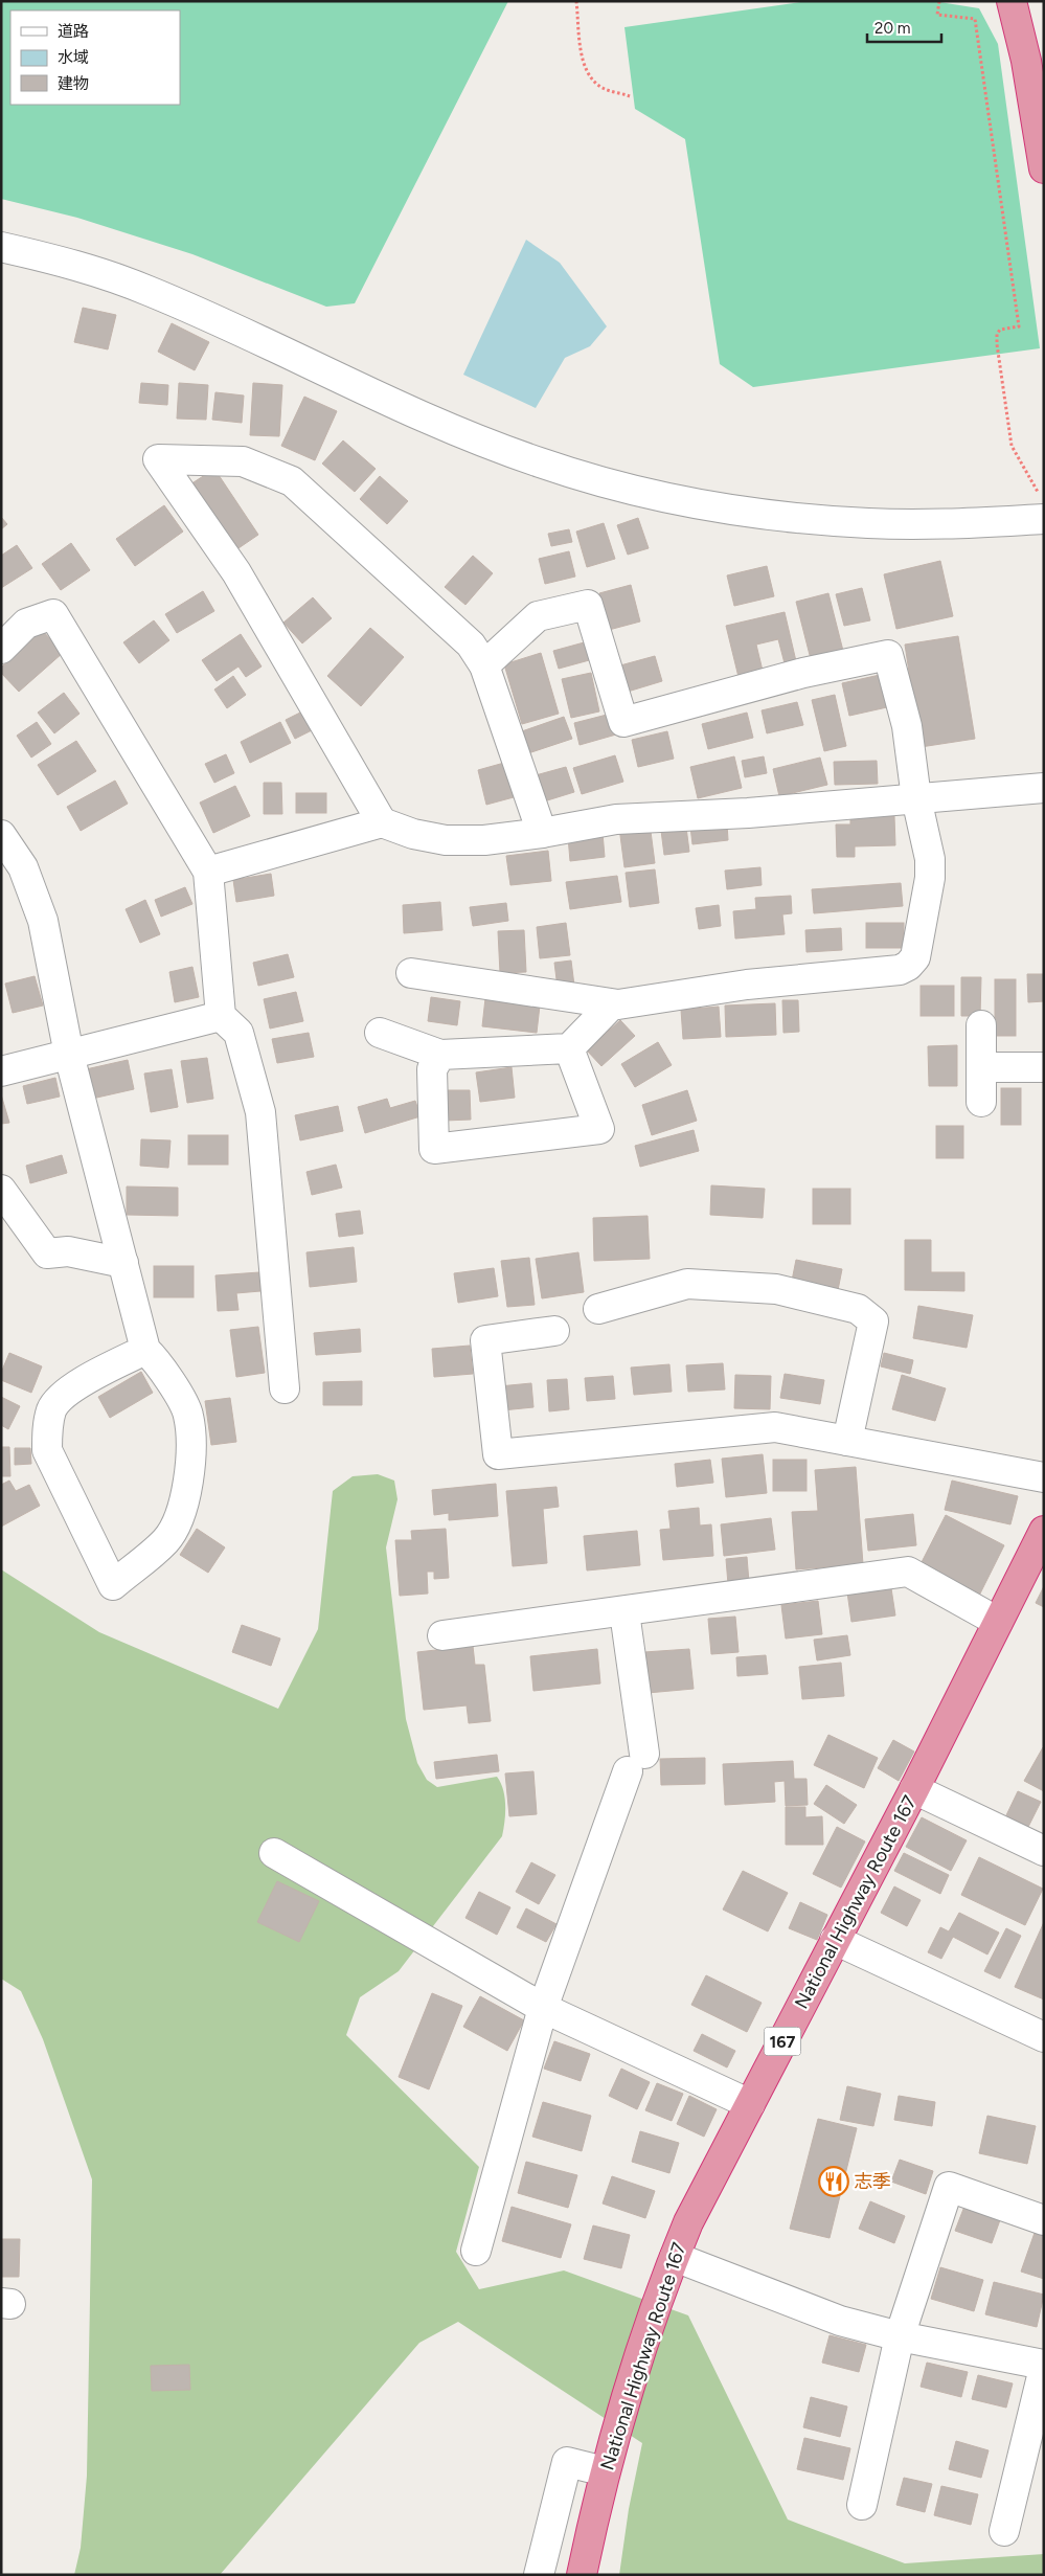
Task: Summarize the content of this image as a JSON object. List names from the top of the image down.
{
  "streets": {
    "highway": ["National Highway Route 167", "167"]
  },
  "places": {
    "restaurant": ["志季"]
  },
  "legend": ["道路", "水域", "建物"],
  "scale_bar": "20 m"
}
